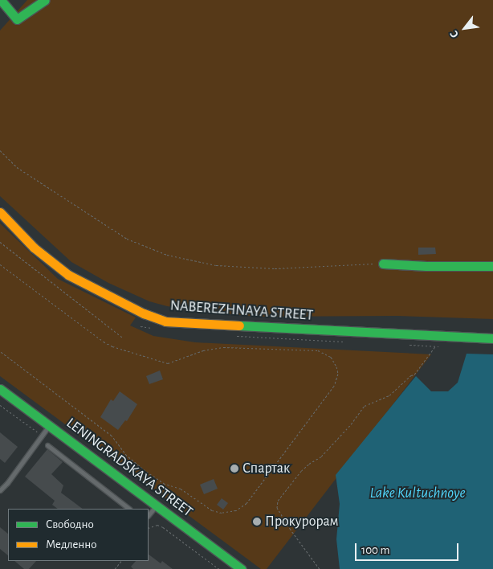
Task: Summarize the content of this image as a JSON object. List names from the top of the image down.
{
  "streets": {
    "main road": ["NABEREZHNAYA STREET", "LENINGRADSKAYA STREET"]
  },
  "water": ["Lake Kultuchnoye"],
  "places": ["Спартак", "Прокурорам"],
  "legend": ["Свободно", "Медленно"],
  "scale_bar": "100 m",
  "north": "bottom left"
}
